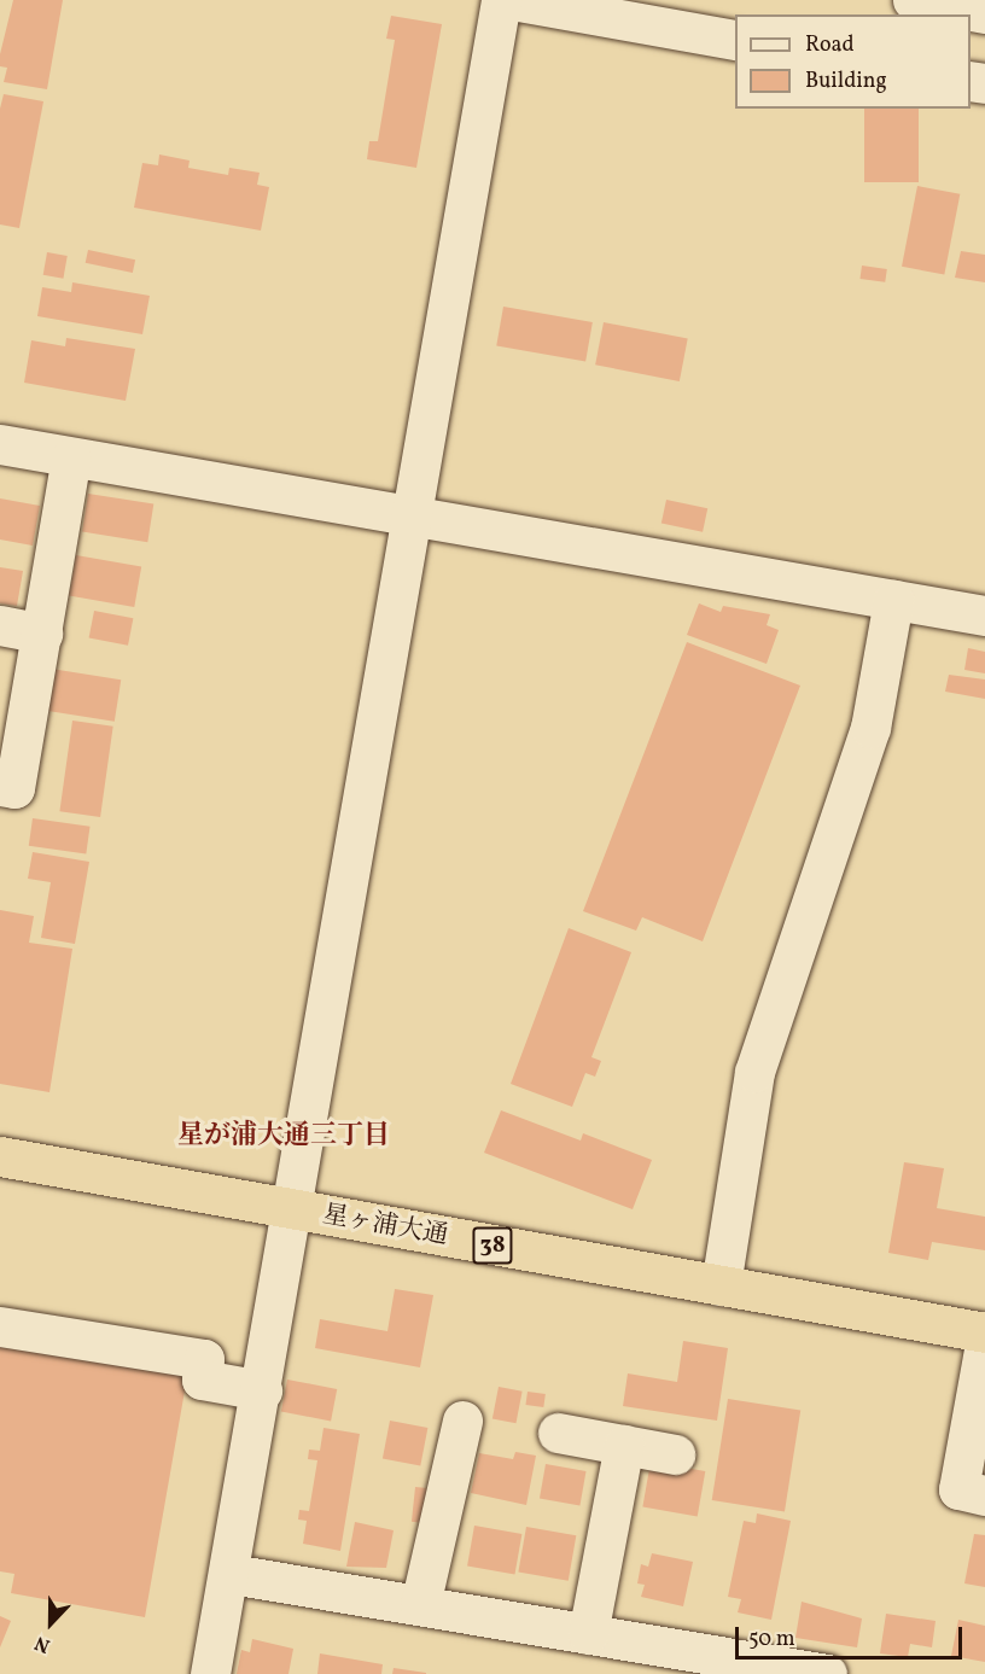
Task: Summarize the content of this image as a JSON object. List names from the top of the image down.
{
  "streets": {
    "highway": ["星ヶ浦大通", "38"]
  },
  "districts": ["星が浦大通三丁目"],
  "legend": ["Road", "Building"],
  "scale_bar": "50 m",
  "north": "bottom"
}
